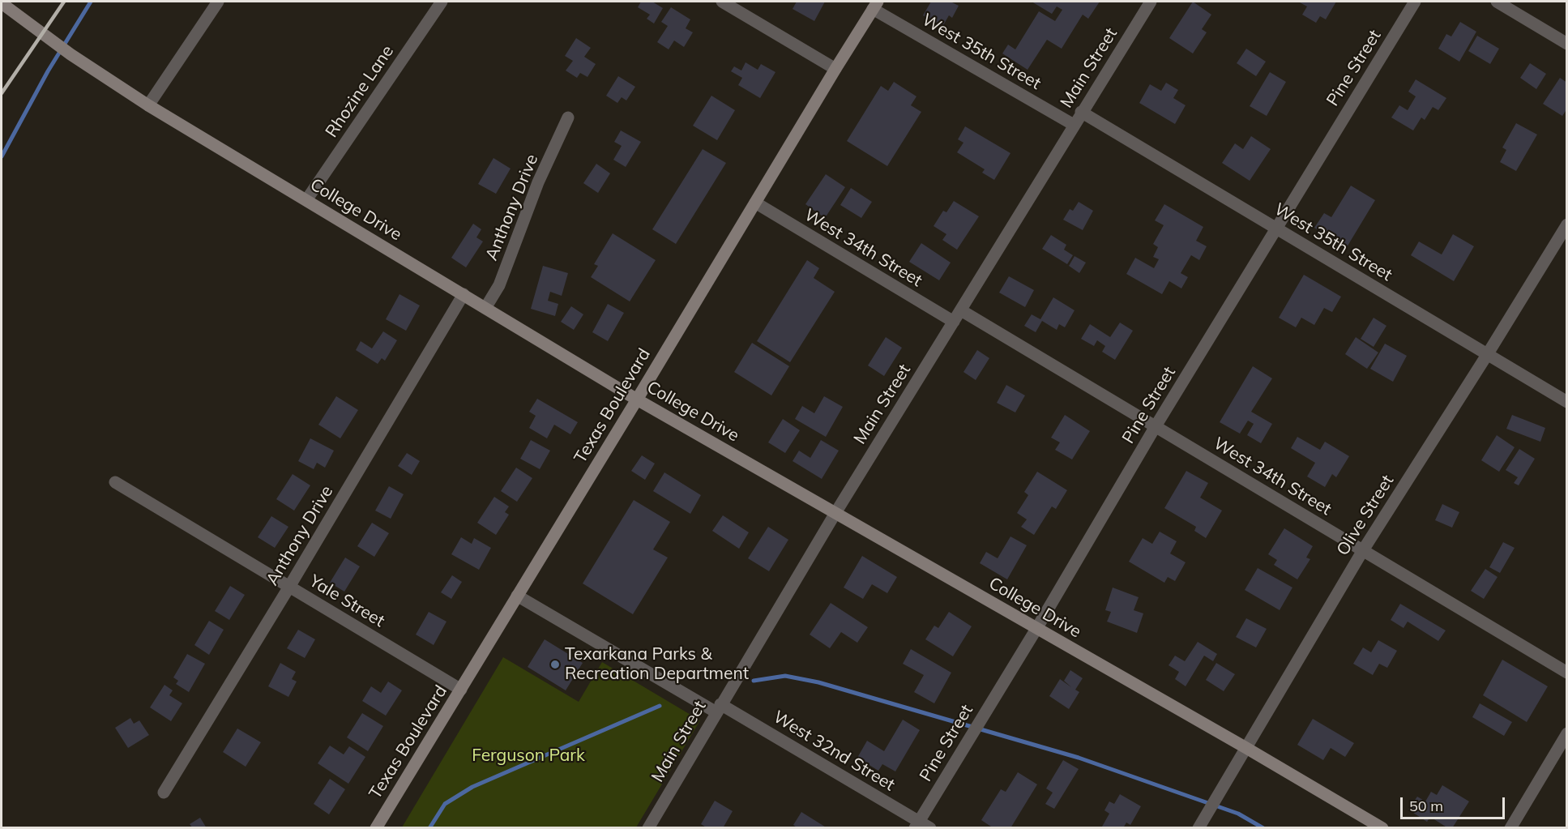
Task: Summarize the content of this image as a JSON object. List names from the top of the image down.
{
  "streets": {
    "street": [
      "West 35th Street",
      "Main Street",
      "Pine Street",
      "Rhozine Lane",
      "Anthony Drive",
      "College Drive",
      "West 34th Street",
      "Texas Boulevard",
      "Olive Street",
      "Yale Street",
      "West 32nd Street"
    ]
  },
  "crossings": [
    ["West 35th Street", "Main Street"],
    ["West 35th Street", "Pine Street"],
    ["West 35th Street", "Texas Boulevard"],
    ["West 35th Street", "Olive Street"],
    ["Main Street", "College Drive"],
    ["Main Street", "West 34th Street"],
    ["Main Street", "West 32nd Street"],
    ["Pine Street", "College Drive"],
    ["Pine Street", "West 34th Street"],
    ["Pine Street", "West 32nd Street"],
    ["Rhozine Lane", "College Drive"],
    ["Anthony Drive", "College Drive"],
    ["Anthony Drive", "Yale Street"],
    ["College Drive", "Texas Boulevard"],
    ["College Drive", "Olive Street"],
    ["West 34th Street", "Texas Boulevard"],
    ["West 34th Street", "Olive Street"],
    ["Texas Boulevard", "Yale Street"],
    ["Texas Boulevard", "West 32nd Street"]
  ],
  "parks": ["Ferguson Park"],
  "places": ["Texarkana Parks & Recreation Department"],
  "scale_bar": "50 m"
}
